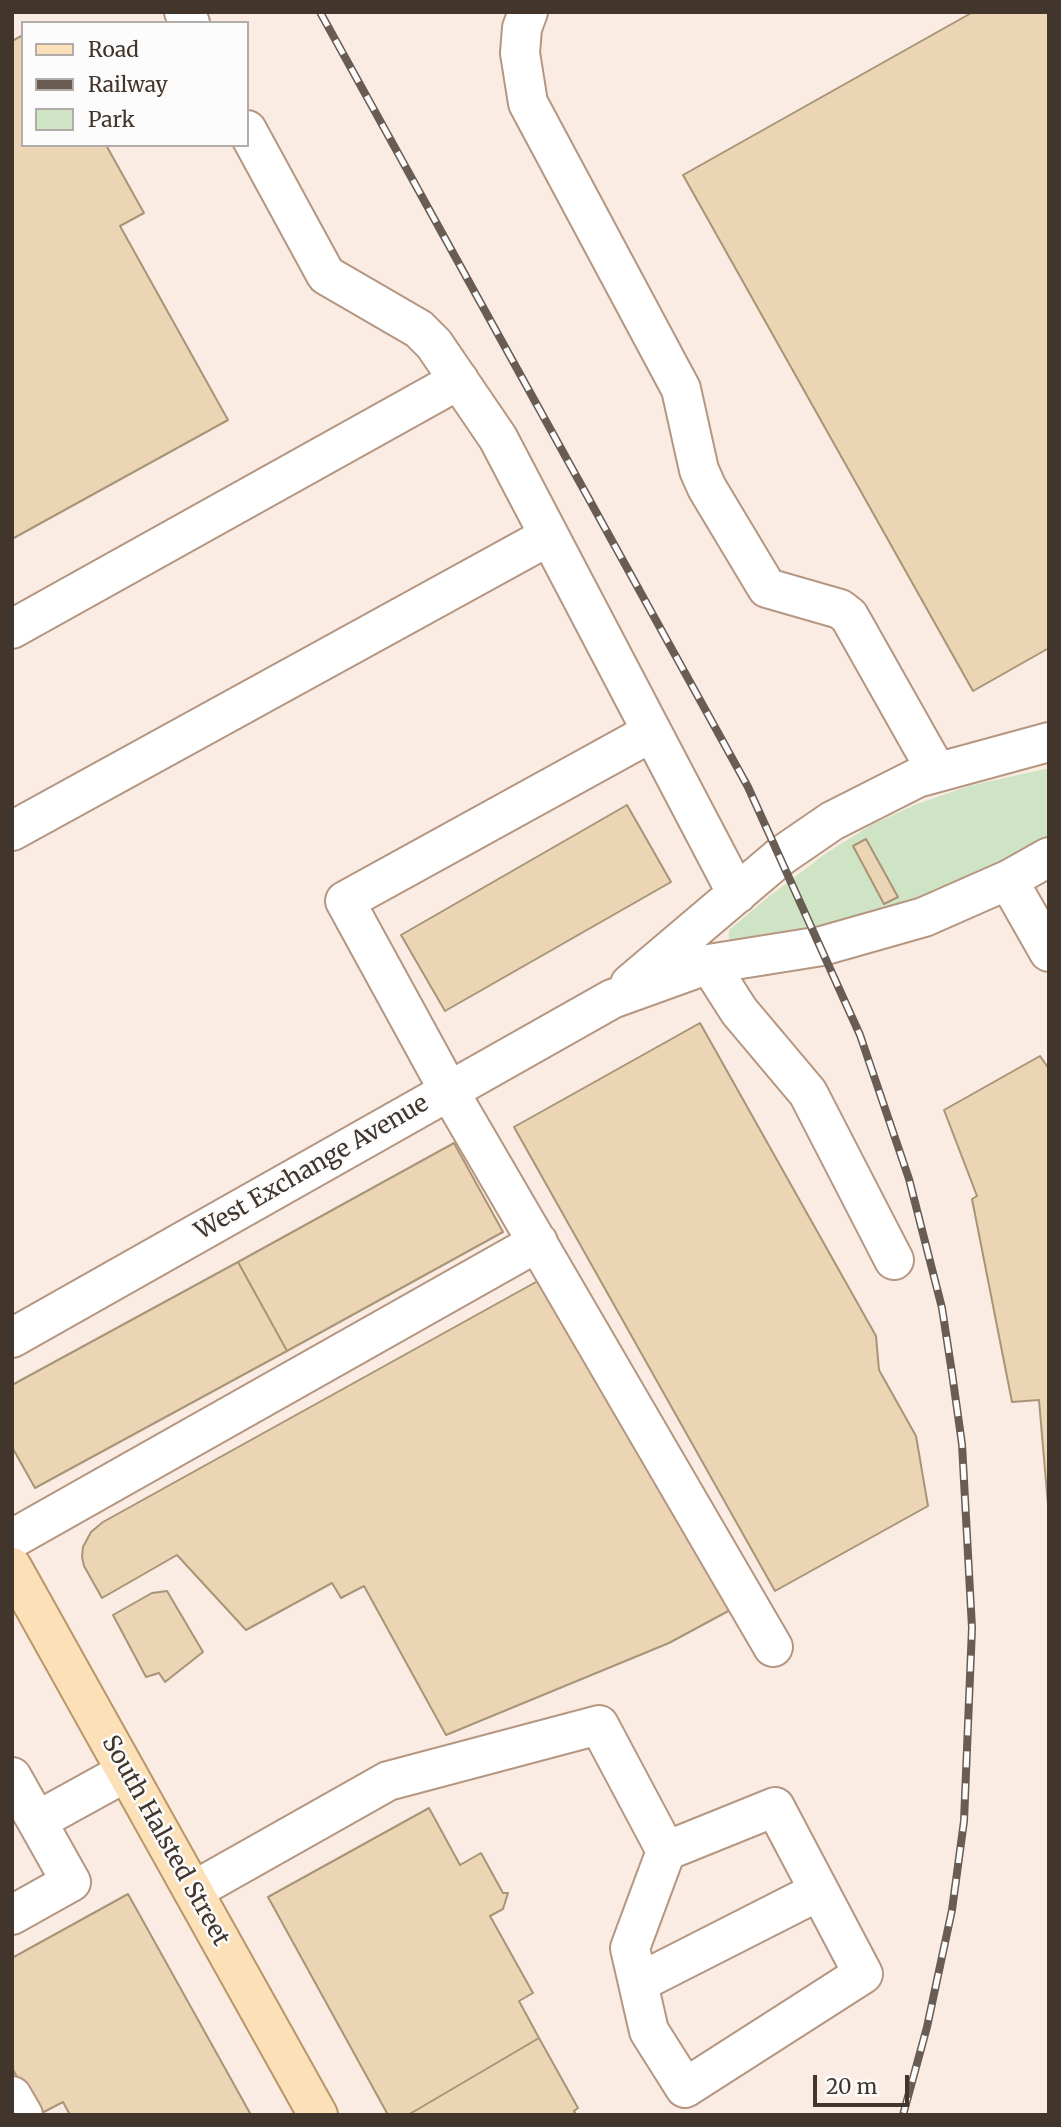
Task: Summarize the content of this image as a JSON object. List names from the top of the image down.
{
  "streets": {
    "main road": ["South Halsted Street"],
    "street": ["West Exchange Avenue"]
  },
  "legend": ["Road", "Railway", "Park"],
  "scale_bar": "20 m"
}
